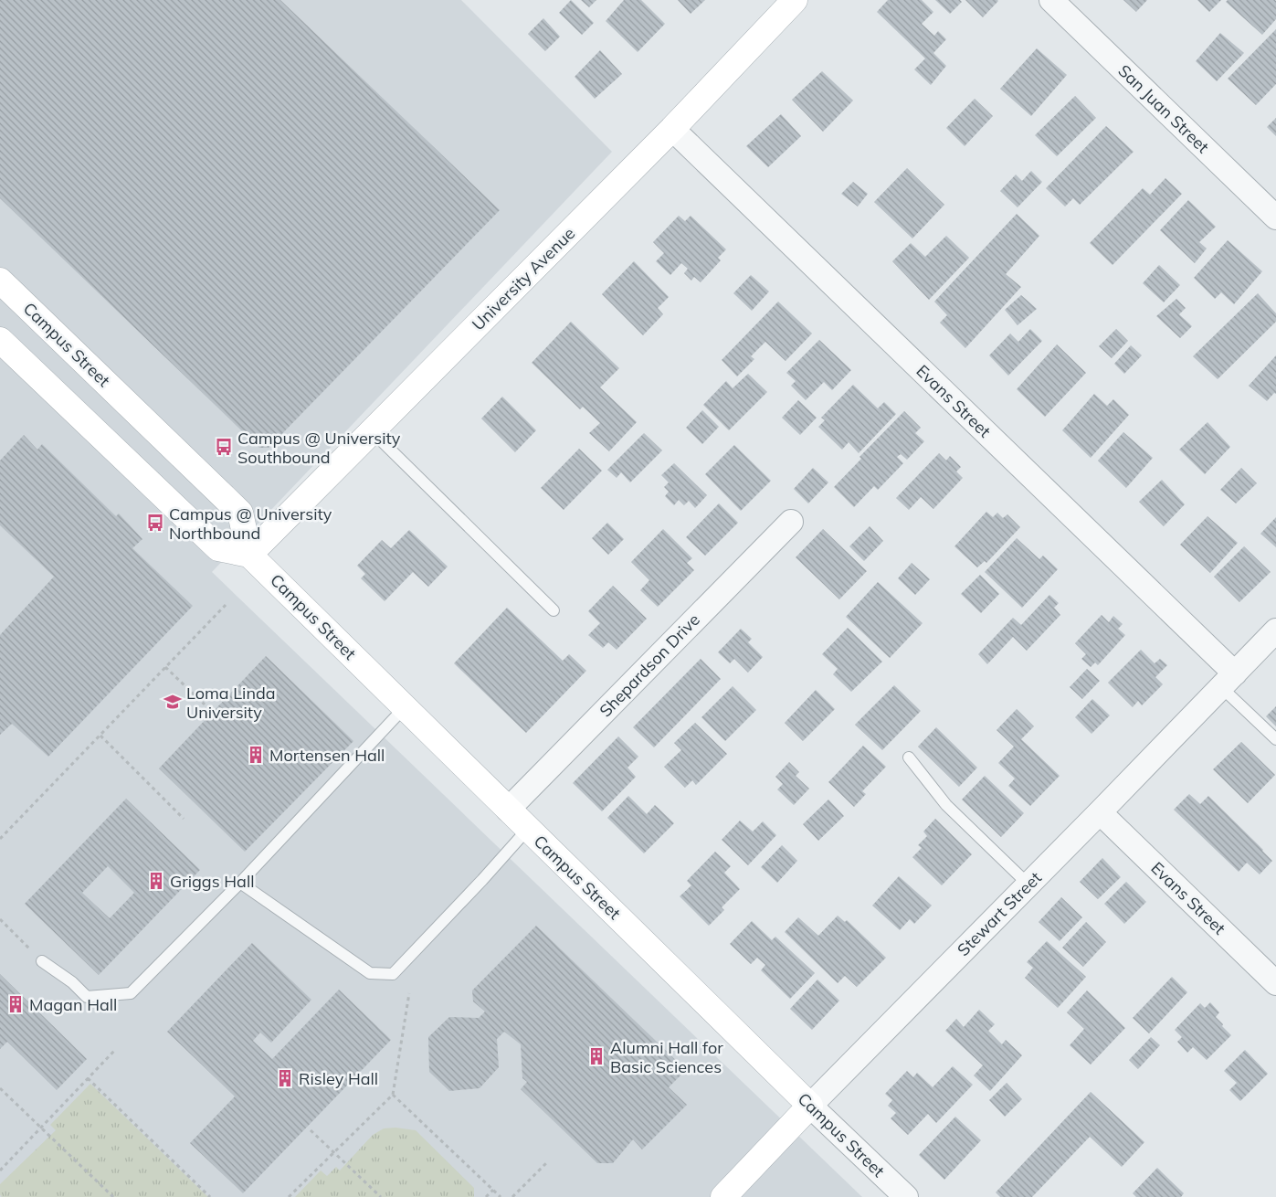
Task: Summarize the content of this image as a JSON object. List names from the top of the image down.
{
  "streets": {
    "street": [
      "San Juan Street",
      "University Avenue",
      "Campus Street",
      "Evans Street",
      "Shepardson Drive",
      "Stewart Street"
    ]
  },
  "crossings": [
    ["University Avenue", "Campus Street"],
    ["University Avenue", "Evans Street"],
    ["Campus Street", "Shepardson Drive"],
    ["Campus Street", "Stewart Street"],
    ["Evans Street", "Stewart Street"]
  ],
  "places": {
    "bus stop": ["Campus @ University Southbound", "Campus @ University Northbound"],
    "school or university": ["Loma Linda University"],
    "building": [
      "Mortensen Hall",
      "Griggs Hall",
      "Magan Hall",
      "Alumni Hall for Basic Sciences",
      "Risley Hall"
    ]
  }
}
